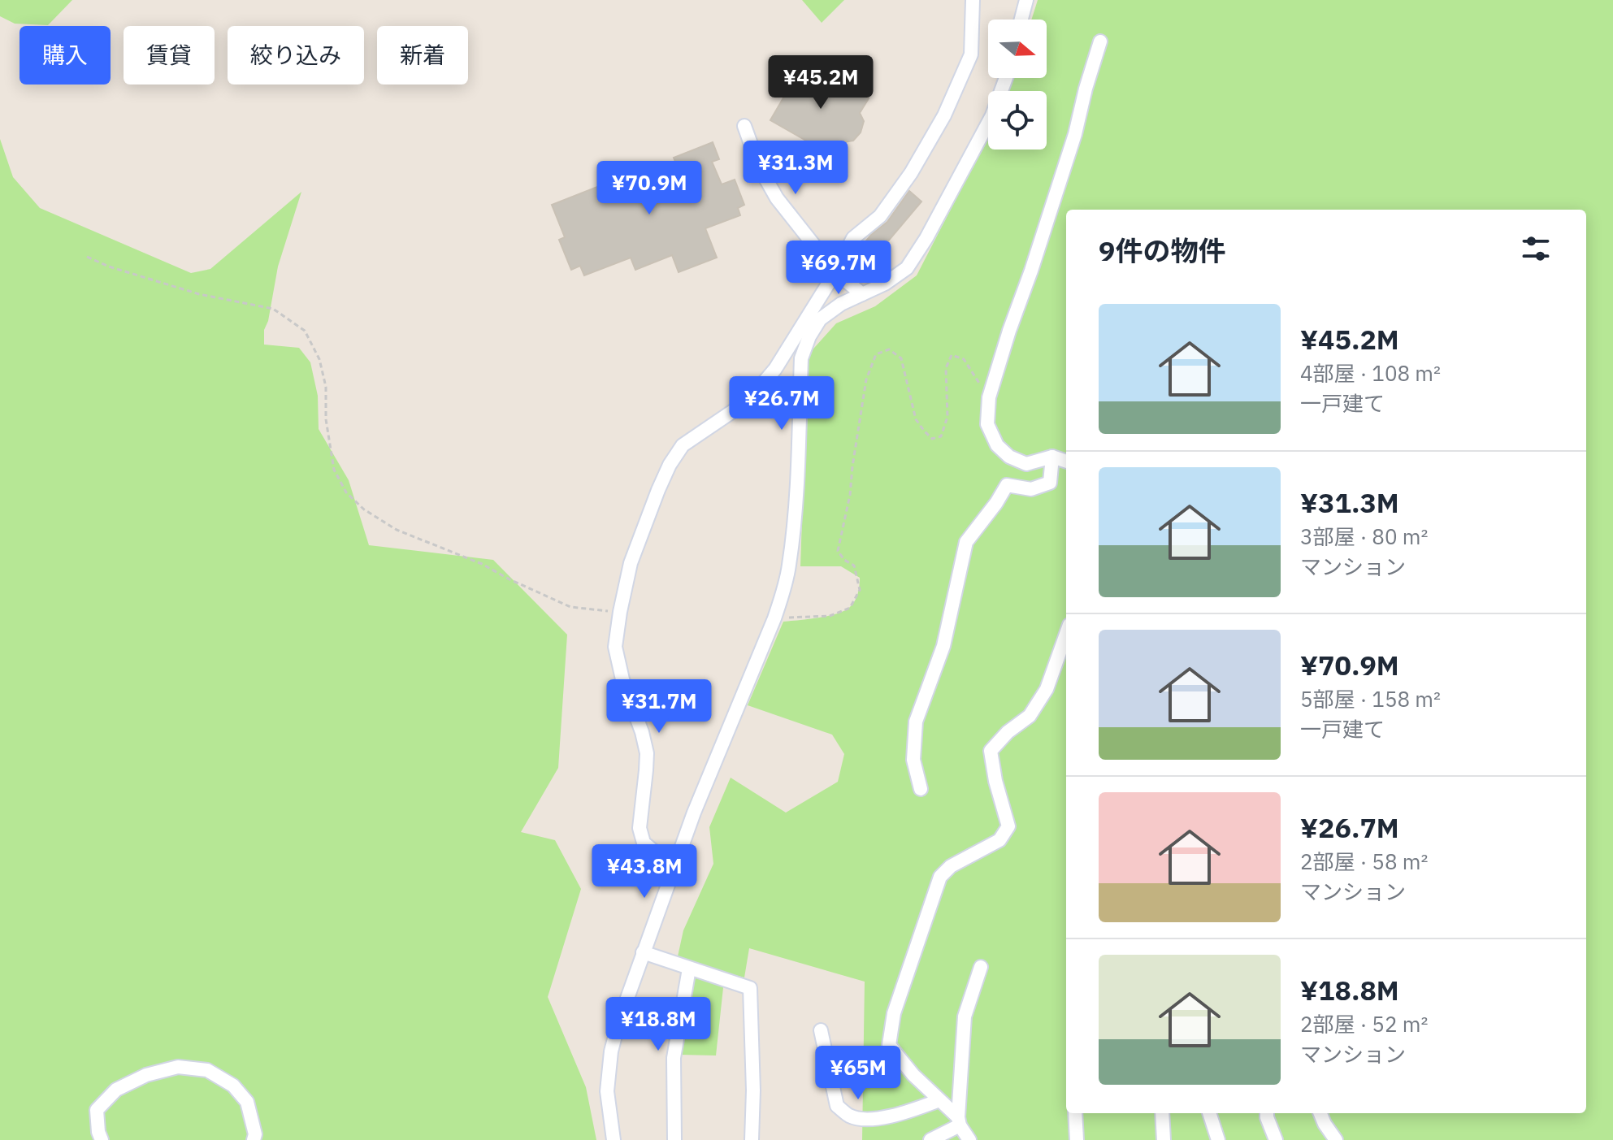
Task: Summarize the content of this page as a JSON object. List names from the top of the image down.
{
  "north": "right",
  "page": {
    "chip": [
      "購入",
      "賃貸",
      "絞り込み",
      "新着"
    ],
    "price": [
      "¥45.2M",
      "¥31.3M",
      "¥70.9M",
      "¥69.7M",
      "¥26.7M",
      "¥31.7M",
      "¥43.8M",
      "¥18.8M",
      "¥65M"
    ],
    "heading": "9件の物件",
    "list": [
      {
        "name": "¥45.2M",
        "note": "4部屋 · 108 m² · 一戸建て"
      },
      {
        "name": "¥31.3M",
        "note": "3部屋 · 80 m² · マンション"
      },
      {
        "name": "¥70.9M",
        "note": "5部屋 · 158 m² · 一戸建て"
      },
      {
        "name": "¥26.7M",
        "note": "2部屋 · 58 m² · マンション"
      },
      {
        "name": "¥18.8M",
        "note": "2部屋 · 52 m² · マンション"
      }
    ]
  }
}
